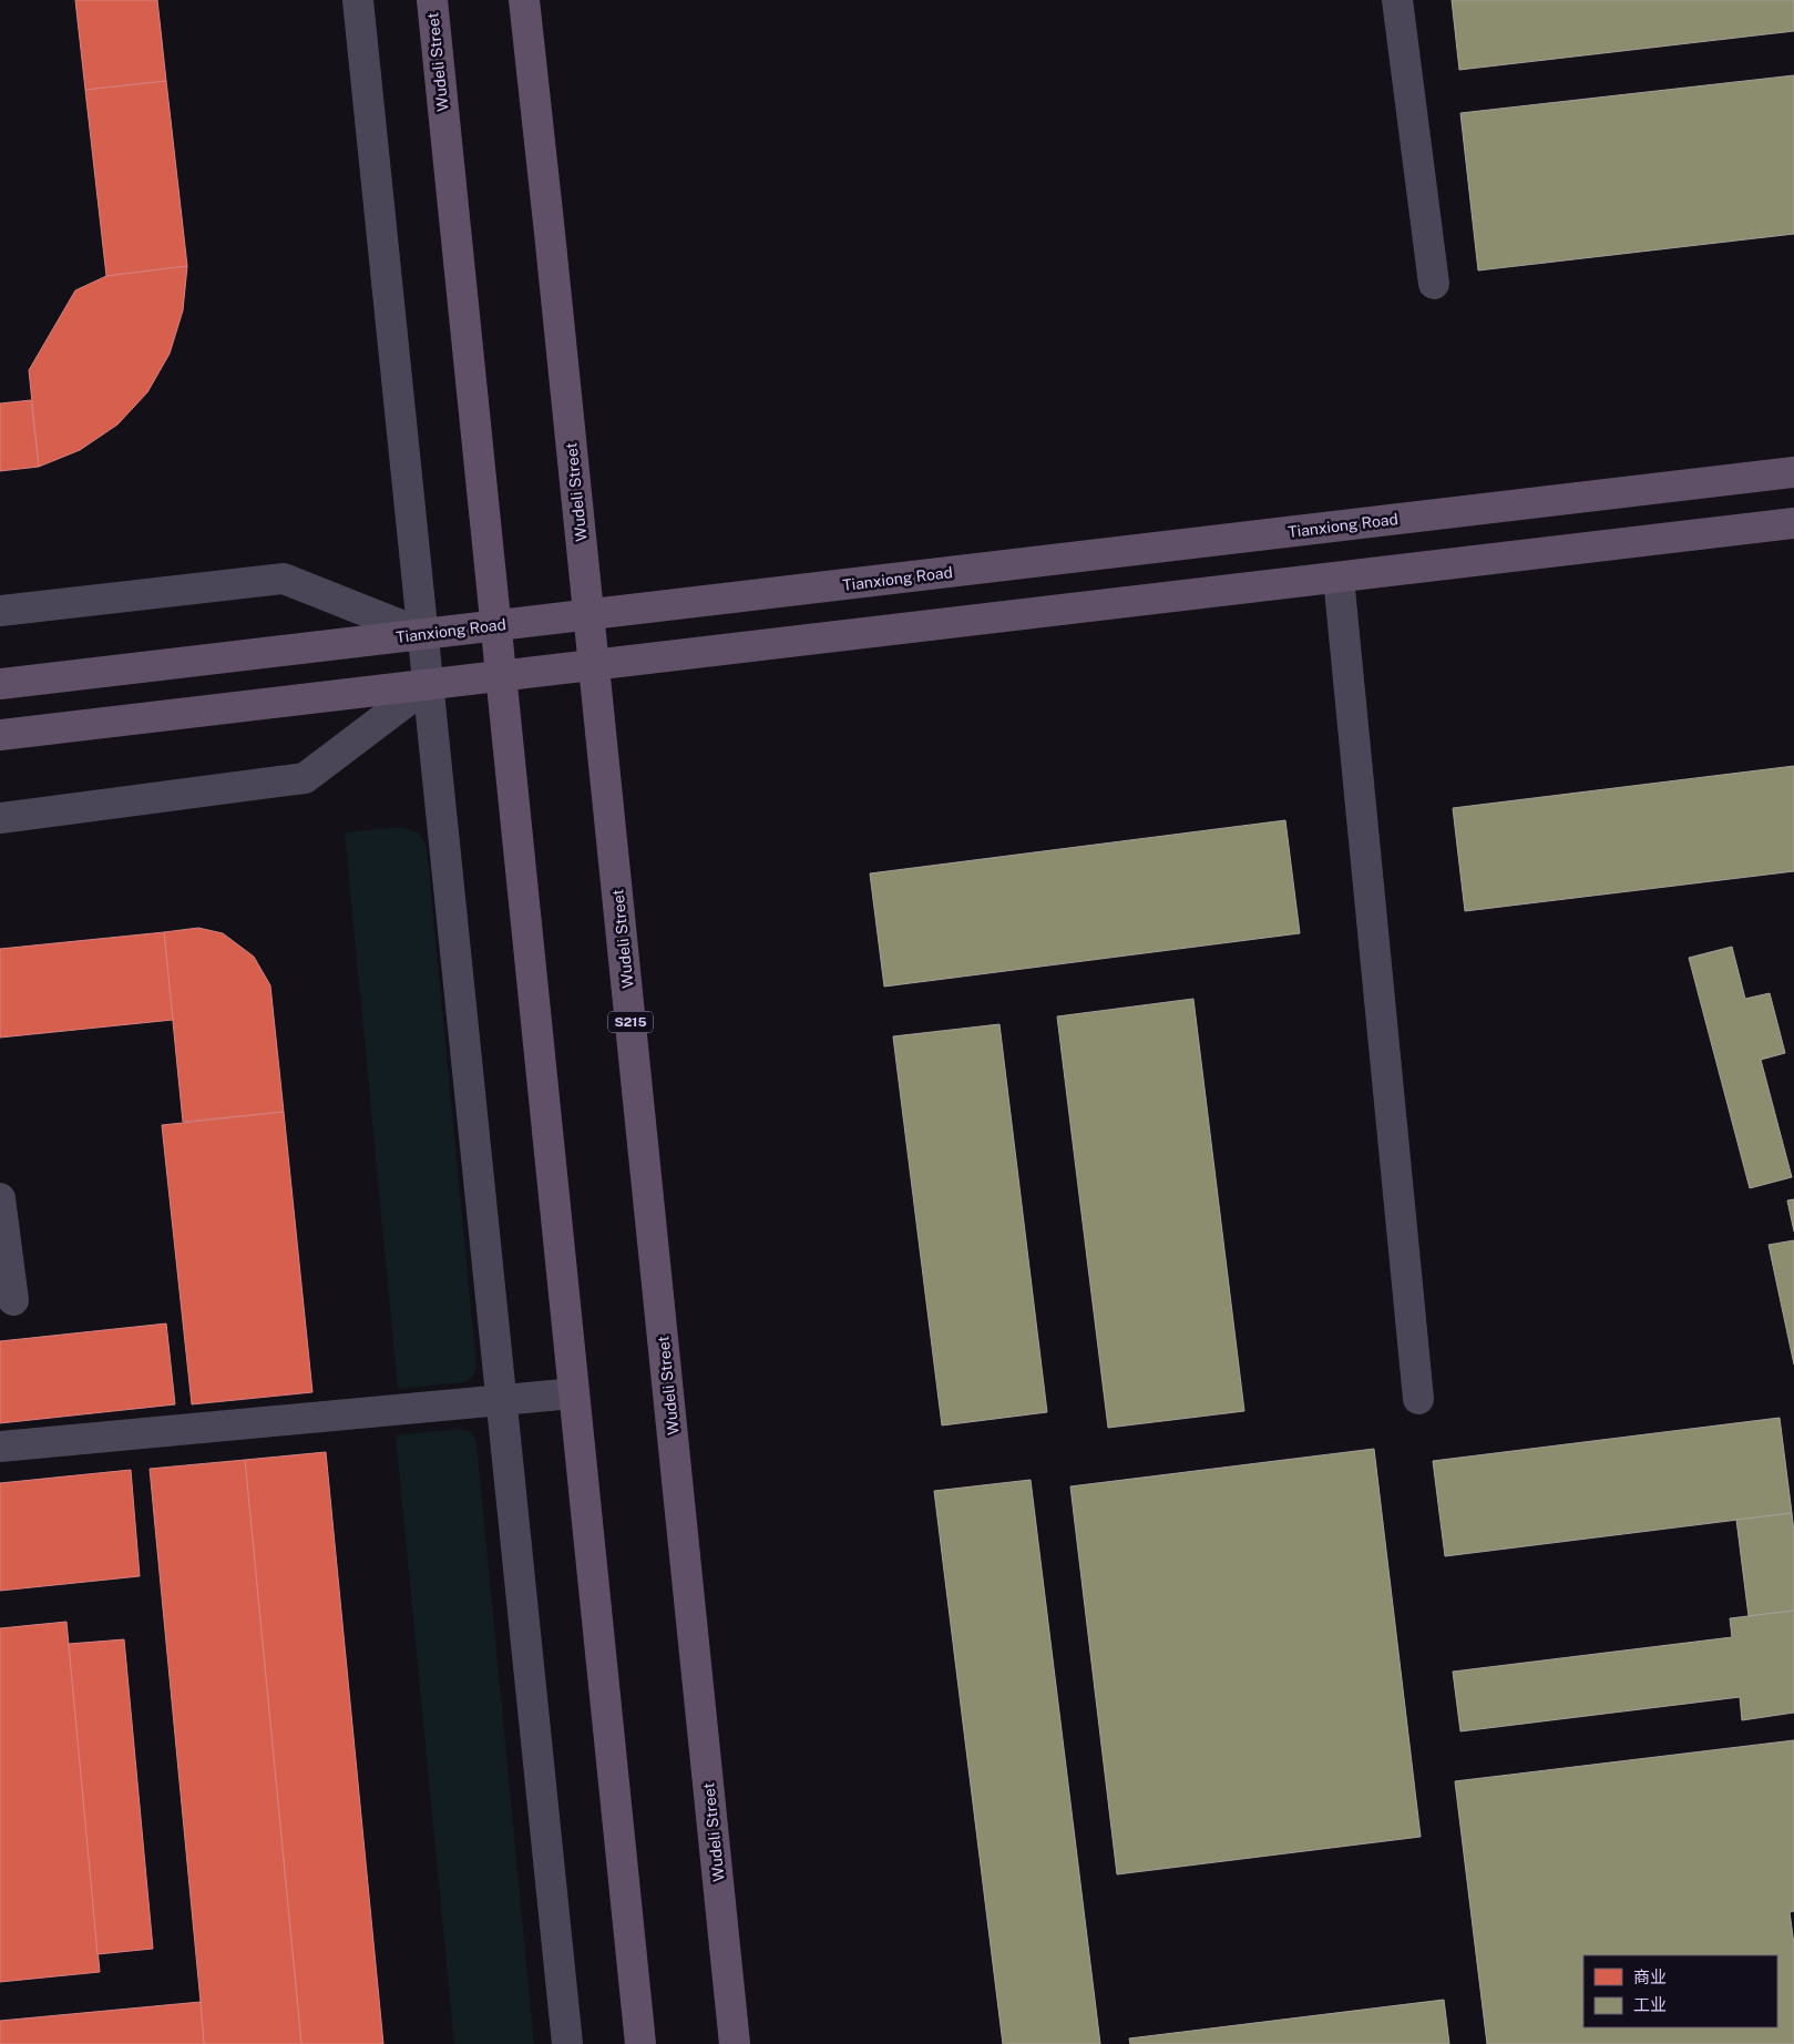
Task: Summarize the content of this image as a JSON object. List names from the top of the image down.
{
  "streets": {
    "main road": ["Wudeli Street", "Tianxiong Road", "S215"]
  },
  "crossings": [
    ["Wudeli Street", "Tianxiong Road"]
  ],
  "legend": ["商业", "工业"]
}
